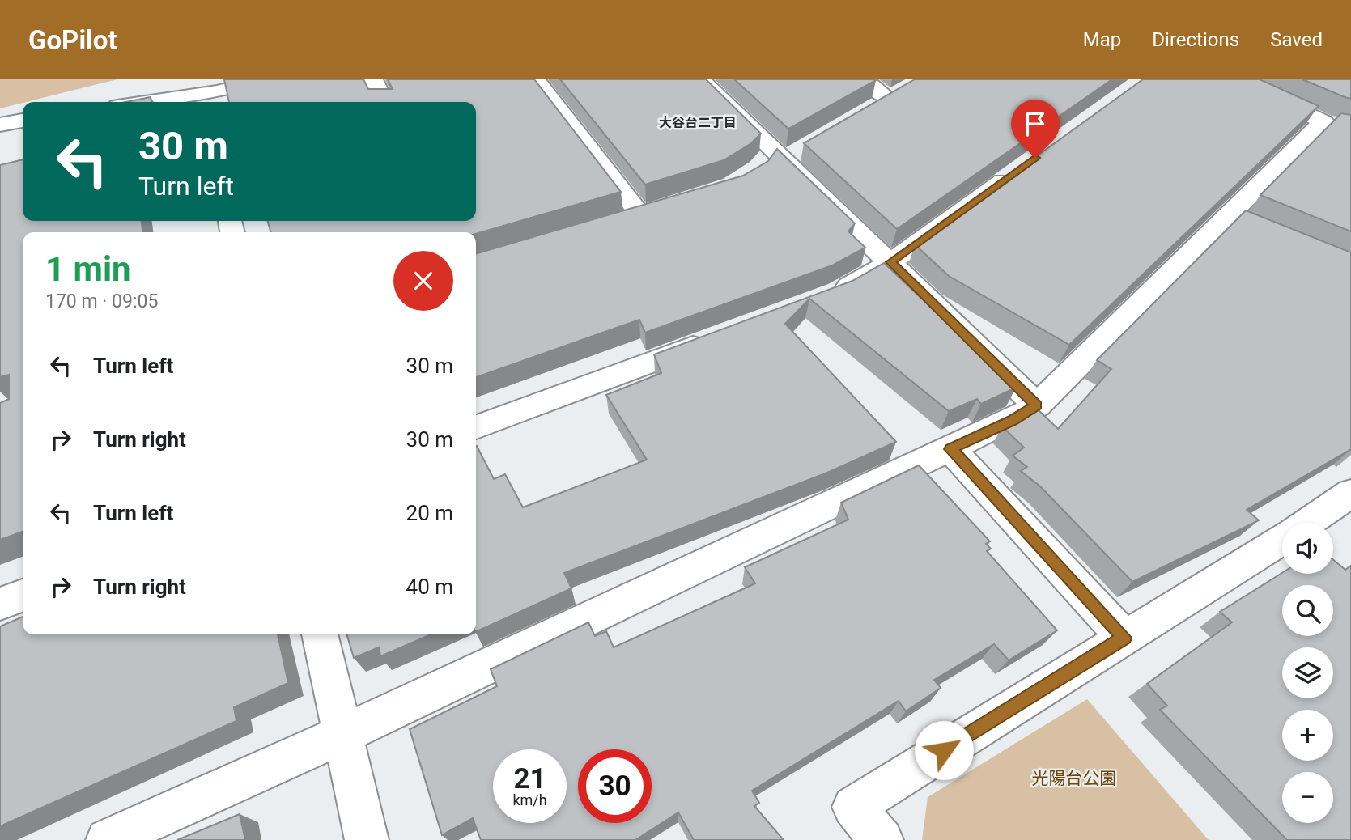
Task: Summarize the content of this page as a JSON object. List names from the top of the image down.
{
  "districts": ["大谷台二丁目"],
  "parks": ["光陽台公園"],
  "page": {
    "header": "GoPilot",
    "nav": ["Map", "Directions", "Saved"],
    "turn": ["30 m", "Turn left"],
    "heading": ["1 min", "170 m · 09:05"],
    "list": [
      {
        "name": "Turn left",
        "value": "30 m"
      },
      {
        "name": "Turn right",
        "value": "30 m"
      },
      {
        "name": "Turn left",
        "value": "20 m"
      },
      {
        "name": "Turn right",
        "value": "40 m"
      }
    ],
    "map_buttons": ["+", "−"],
    "speed": "21 km/h",
    "limit": "30"
  }
}
